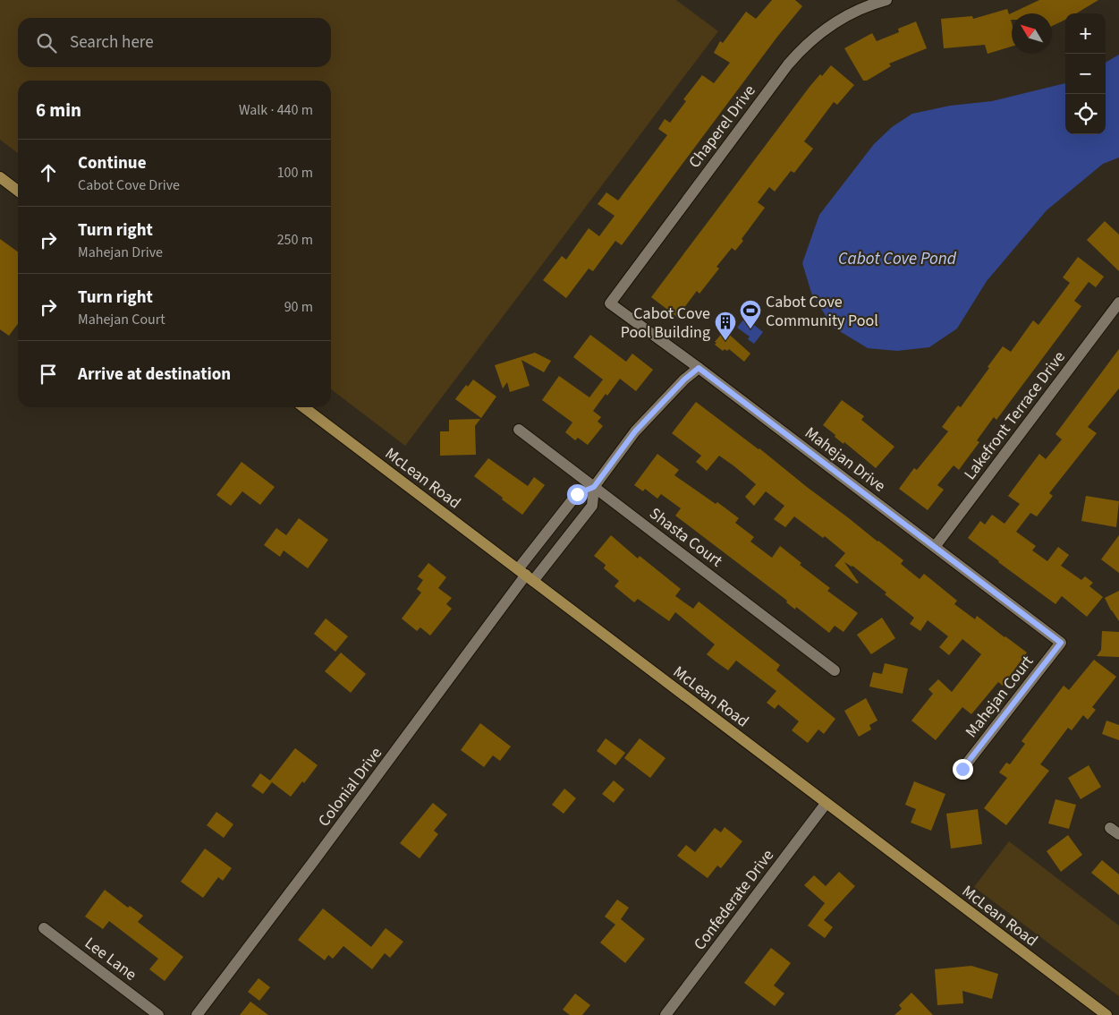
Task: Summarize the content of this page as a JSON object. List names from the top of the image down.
{
  "streets": {
    "street": [
      "Chaperel Drive",
      "Lakefront Terrace Drive",
      "Mahejan Drive",
      "McLean Road",
      "Shasta Court",
      "Mahejan Court",
      "Colonial Drive",
      "Confederate Drive",
      "Lee Lane"
    ]
  },
  "crossings": [
    ["Chaperel Drive", "Mahejan Drive"],
    ["Lakefront Terrace Drive", "Mahejan Drive"],
    ["Mahejan Drive", "Mahejan Court"],
    ["McLean Road", "Colonial Drive"],
    ["McLean Road", "Confederate Drive"]
  ],
  "water": ["Cabot Cove Pond"],
  "places": {
    "sports": ["Cabot Cove Community Pool"],
    "building": ["Cabot Cove Pool Building"]
  },
  "north": "top left",
  "page": {
    "map_buttons": ["+", "−"],
    "search": "Search here",
    "heading": ["6 min", "Walk · 440 m"],
    "list": [
      ["Continue", "Cabot Cove Drive", "100 m"],
      ["Turn right", "Mahejan Drive", "250 m"],
      ["Turn right", "Mahejan Court", "90 m"],
      "Arrive at destination"
    ]
  }
}
